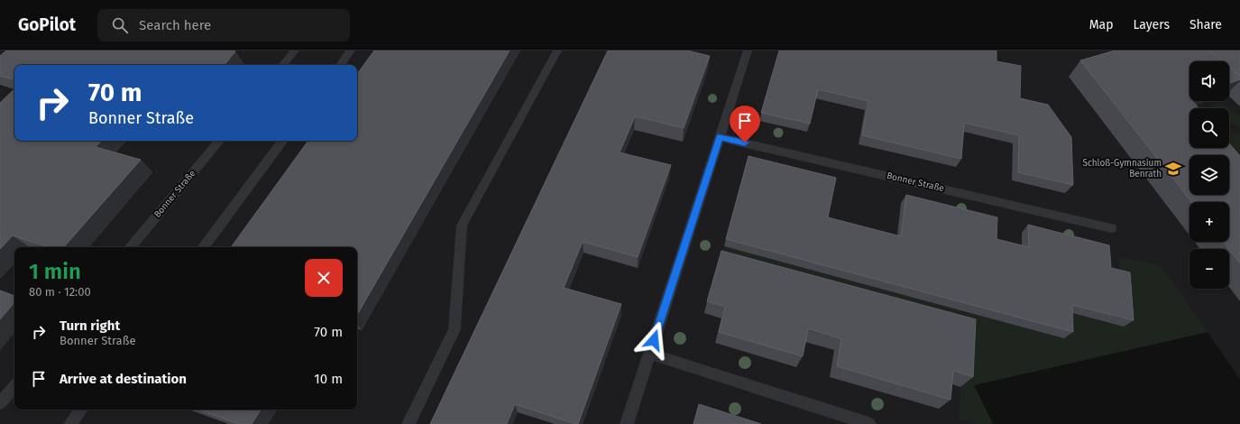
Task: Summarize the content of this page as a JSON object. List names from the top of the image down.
{
  "streets": {
    "lane": ["Bonner Straße"]
  },
  "places": {
    "school or university": ["Schloß-Gymnasium Benrath"]
  },
  "page": {
    "header": "GoPilot",
    "search": "Search here",
    "nav": ["Map", "Layers", "Share"],
    "map_buttons": ["+", "−"],
    "turn": ["70 m", "Bonner Straße"],
    "heading": ["1 min", "80 m · 12:00"],
    "list": [
      {
        "name": "Turn right",
        "note": "Bonner Straße",
        "value": "70 m"
      },
      {
        "name": "Arrive at destination",
        "value": "10 m"
      }
    ]
  }
}
